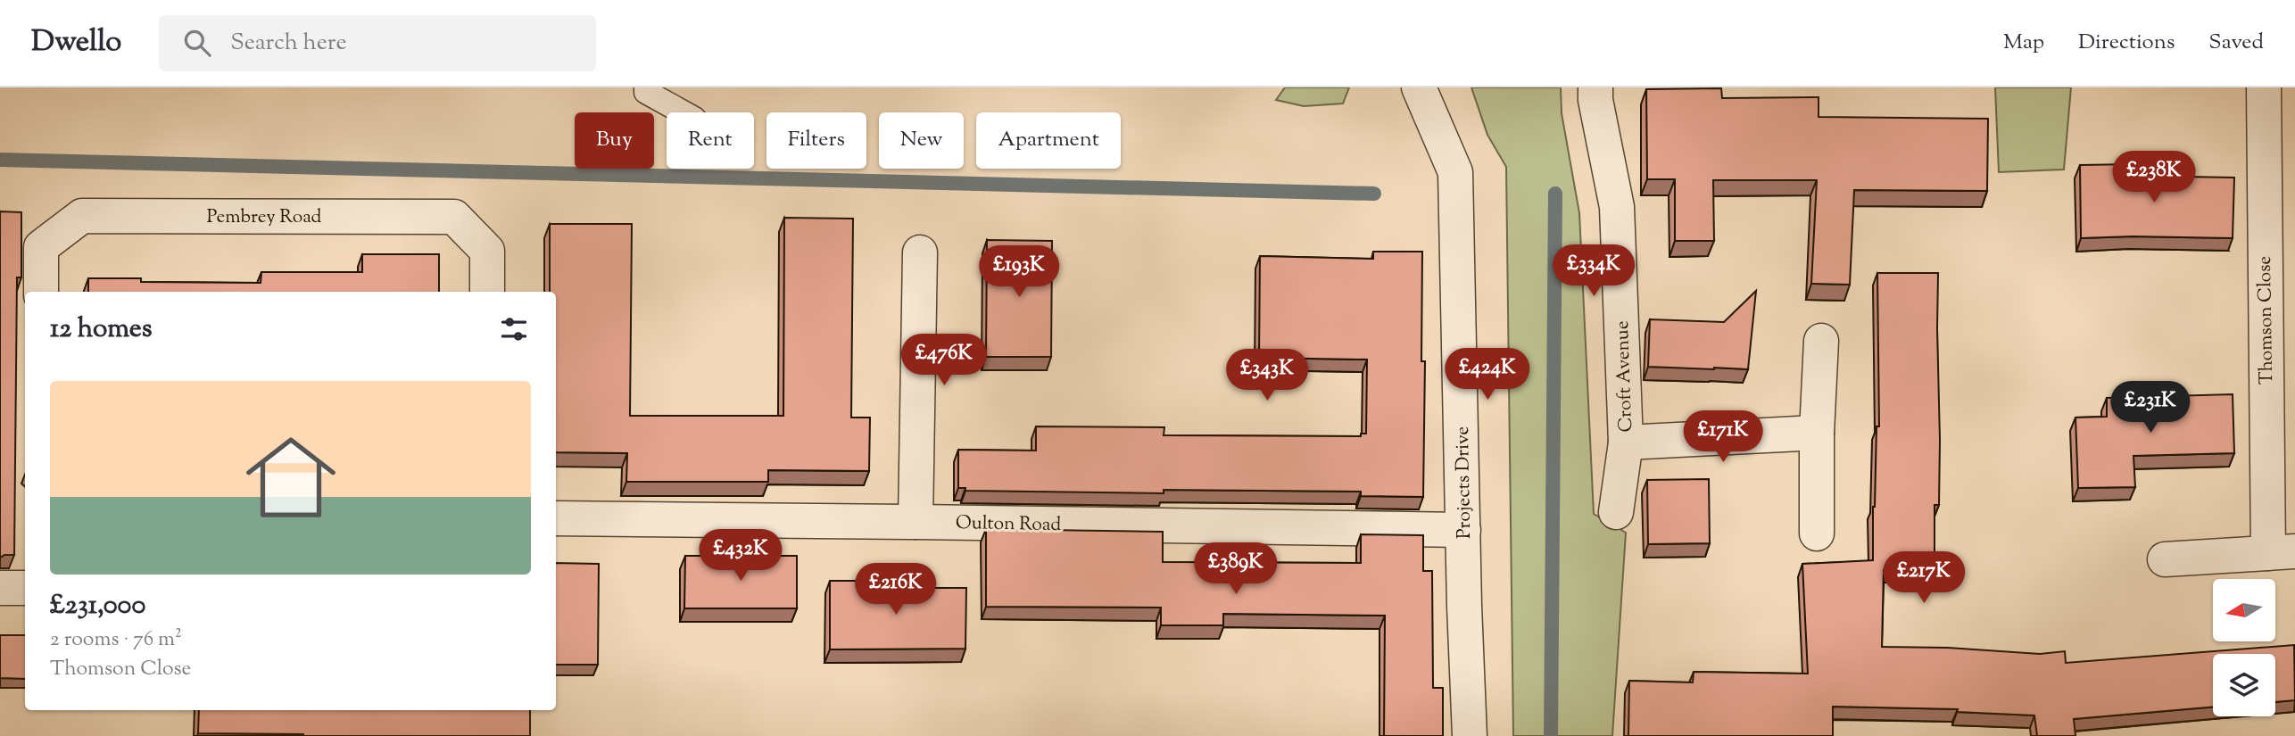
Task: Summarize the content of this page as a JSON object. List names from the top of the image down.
{
  "streets": {
    "street": [
      "Pembrey Road",
      "Thomson Close",
      "Croft Avenue",
      "Projects Drive",
      "Oulton Road"
    ]
  },
  "crossings": [
    ["Projects Drive", "Oulton Road"]
  ],
  "north": "left",
  "page": {
    "header": "Dwello",
    "search": "Search here",
    "nav": ["Map", "Directions", "Saved"],
    "chip": [
      "Buy",
      "Rent",
      "Filters",
      "New",
      "Apartment"
    ],
    "price": [
      "£238K",
      "£334K",
      "£193K",
      "£476K",
      "£424K",
      "£343K",
      "£231K",
      "£171K",
      "£432K",
      "£389K",
      "£217K",
      "£216K"
    ],
    "heading": "12 homes",
    "list": [
      {
        "name": "£231,000",
        "note": "2 rooms · 76 m² · Thomson Close"
      }
    ]
  }
}
